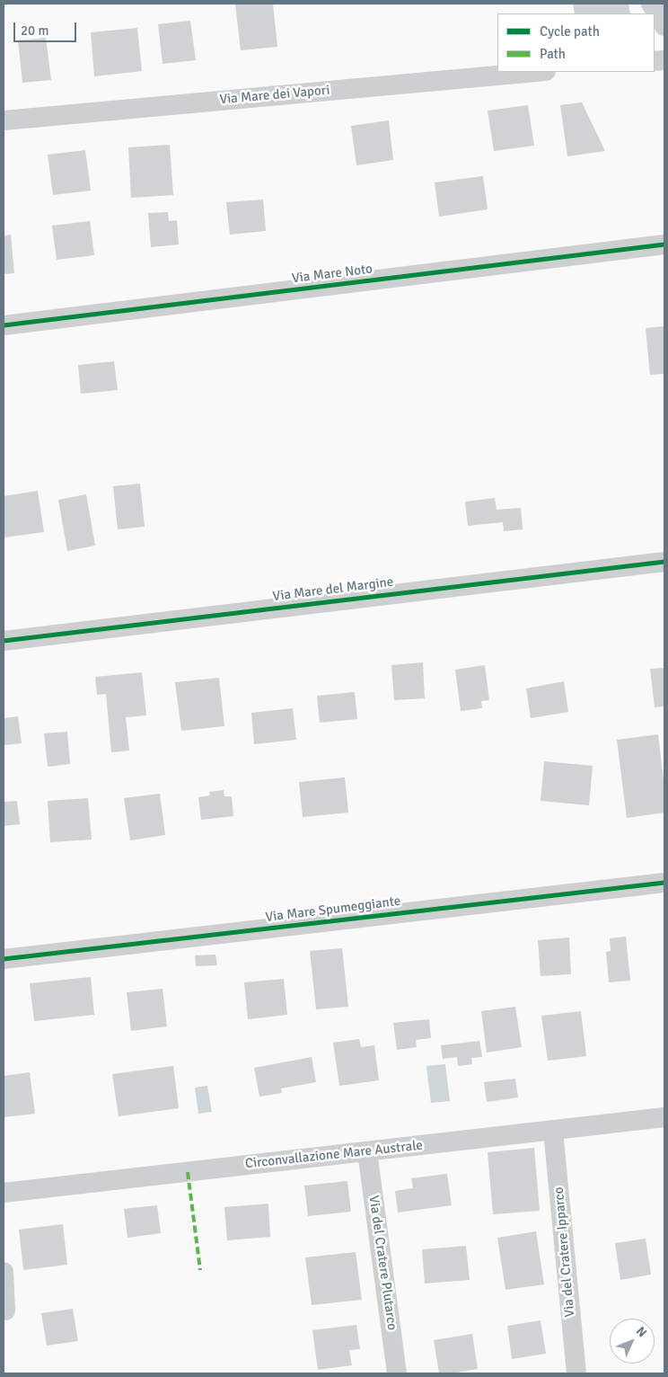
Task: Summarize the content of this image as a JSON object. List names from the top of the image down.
{
  "streets": {
    "street": [
      "Via Mare dei Vapori",
      "Via Mare Noto",
      "Via Mare del Margine",
      "Via Mare Spumeggiante",
      "Circonvallazione Mare Australe",
      "Via del Cratere Ipparco",
      "Via del Cratere Plutarco"
    ]
  },
  "crossings": [
    ["Circonvallazione Mare Australe", "Via del Cratere Ipparco"],
    ["Circonvallazione Mare Australe", "Via del Cratere Plutarco"]
  ],
  "legend": ["Cycle path", "Path"],
  "scale_bar": "20 m",
  "north": "top right"
}
